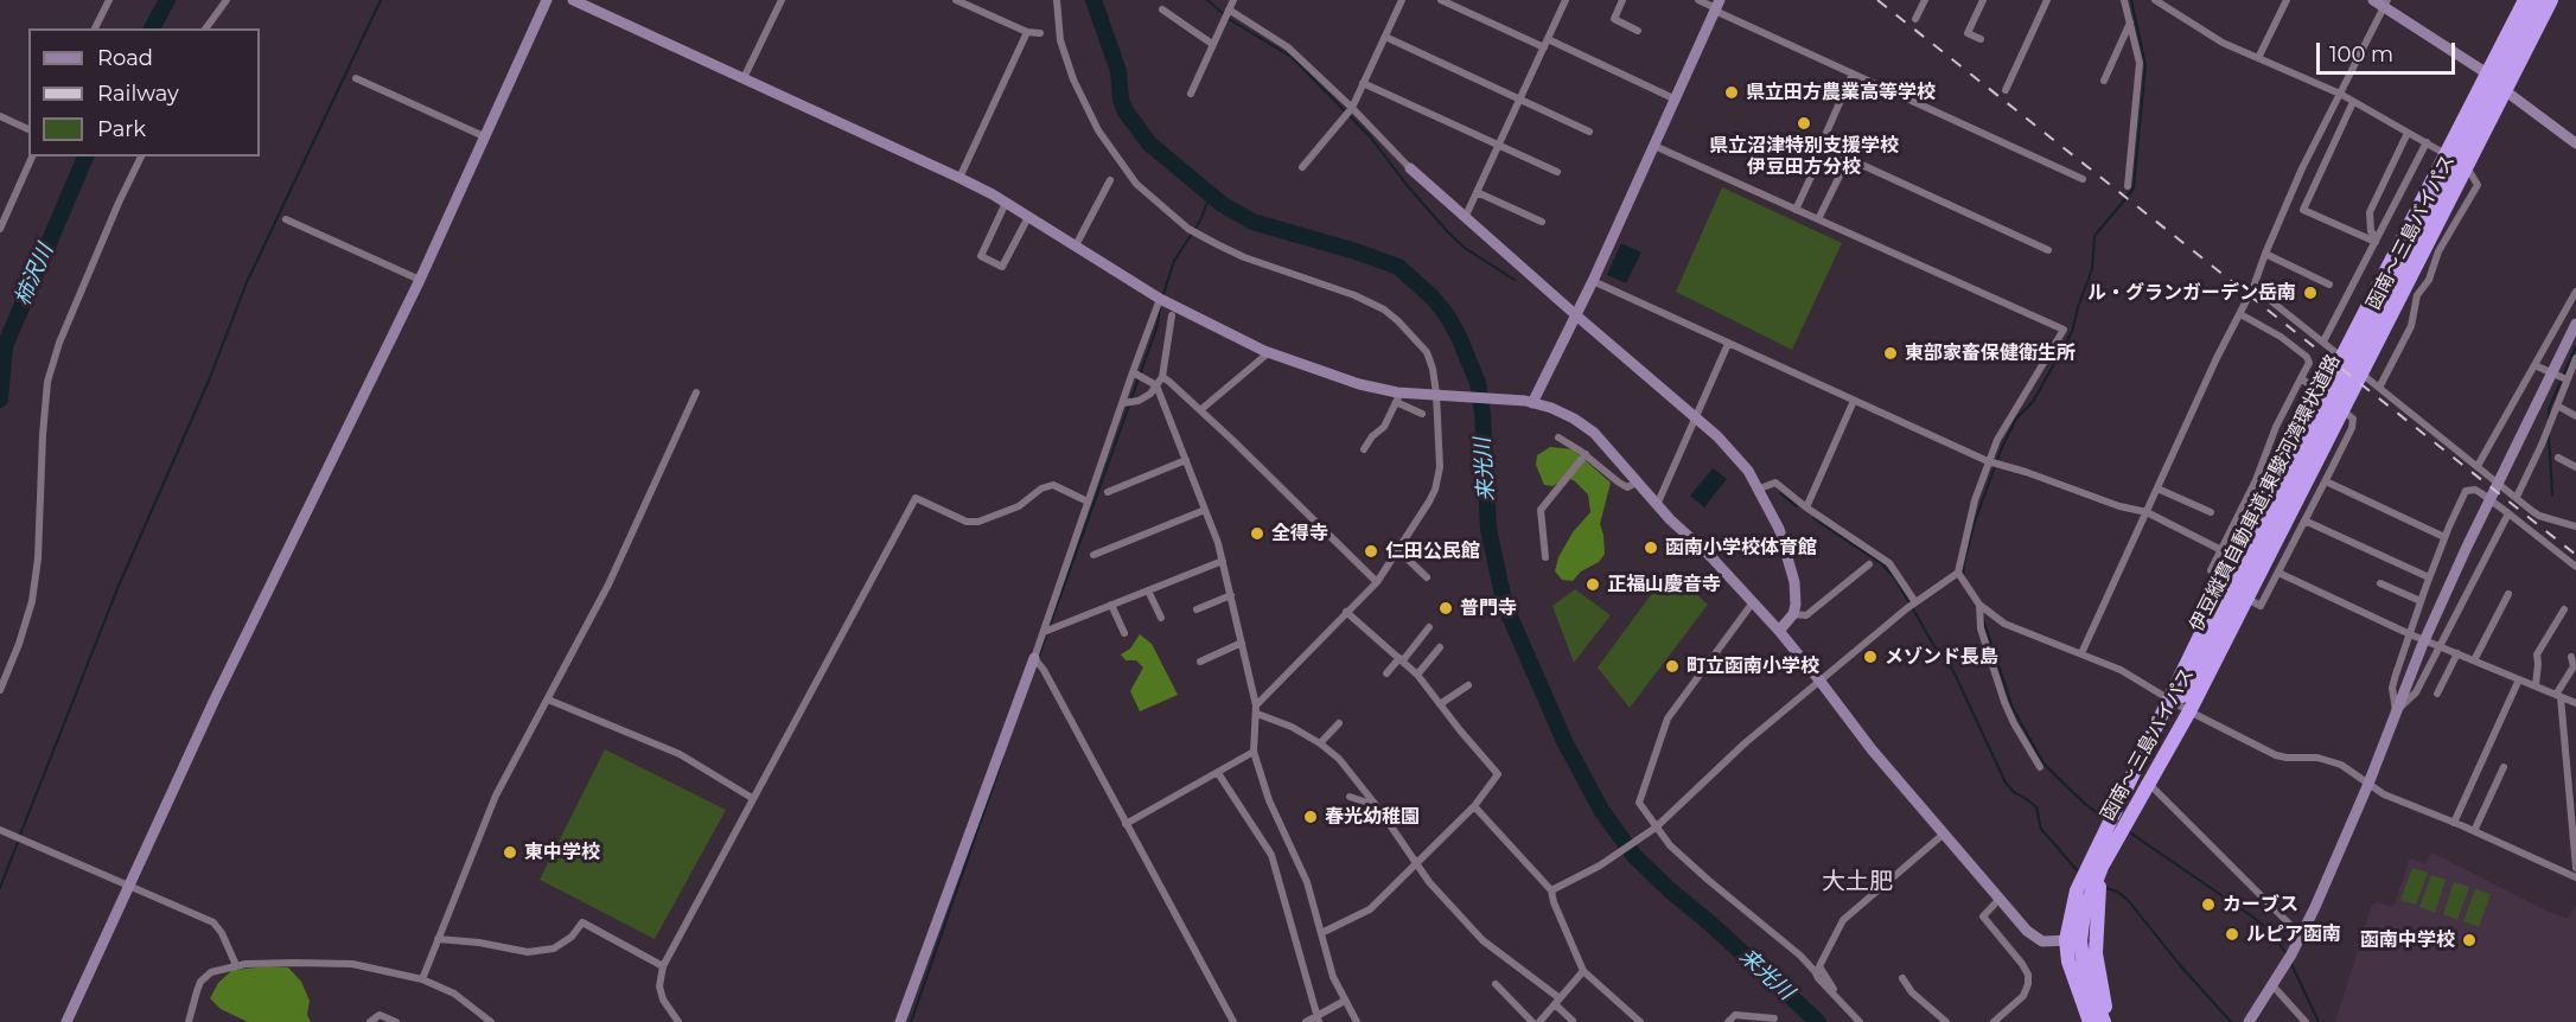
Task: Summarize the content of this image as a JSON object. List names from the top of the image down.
{
  "streets": {
    "highway": ["函南～三島バイパス", "伊豆縦貫自動車道;東駿河湾環状道路"]
  },
  "districts": ["大土肥"],
  "water": ["柿沢川", "来光川"],
  "places": [
    "県立田方農業高等学校",
    "県立沼津特別支援学校 伊豆田方分校",
    "ル・グランガーデン岳南",
    "東部家畜保健衛生所",
    "全得寺",
    "函南小学校体育館",
    "仁田公民館",
    "正福山慶音寺",
    "普門寺",
    "メゾンド長島",
    "町立函南小学校",
    "春光幼稚園",
    "東中学校",
    "カーブス",
    "ルピア函南",
    "函南中学校"
  ],
  "legend": ["Road", "Railway", "Park"],
  "scale_bar": "100 m"
}
